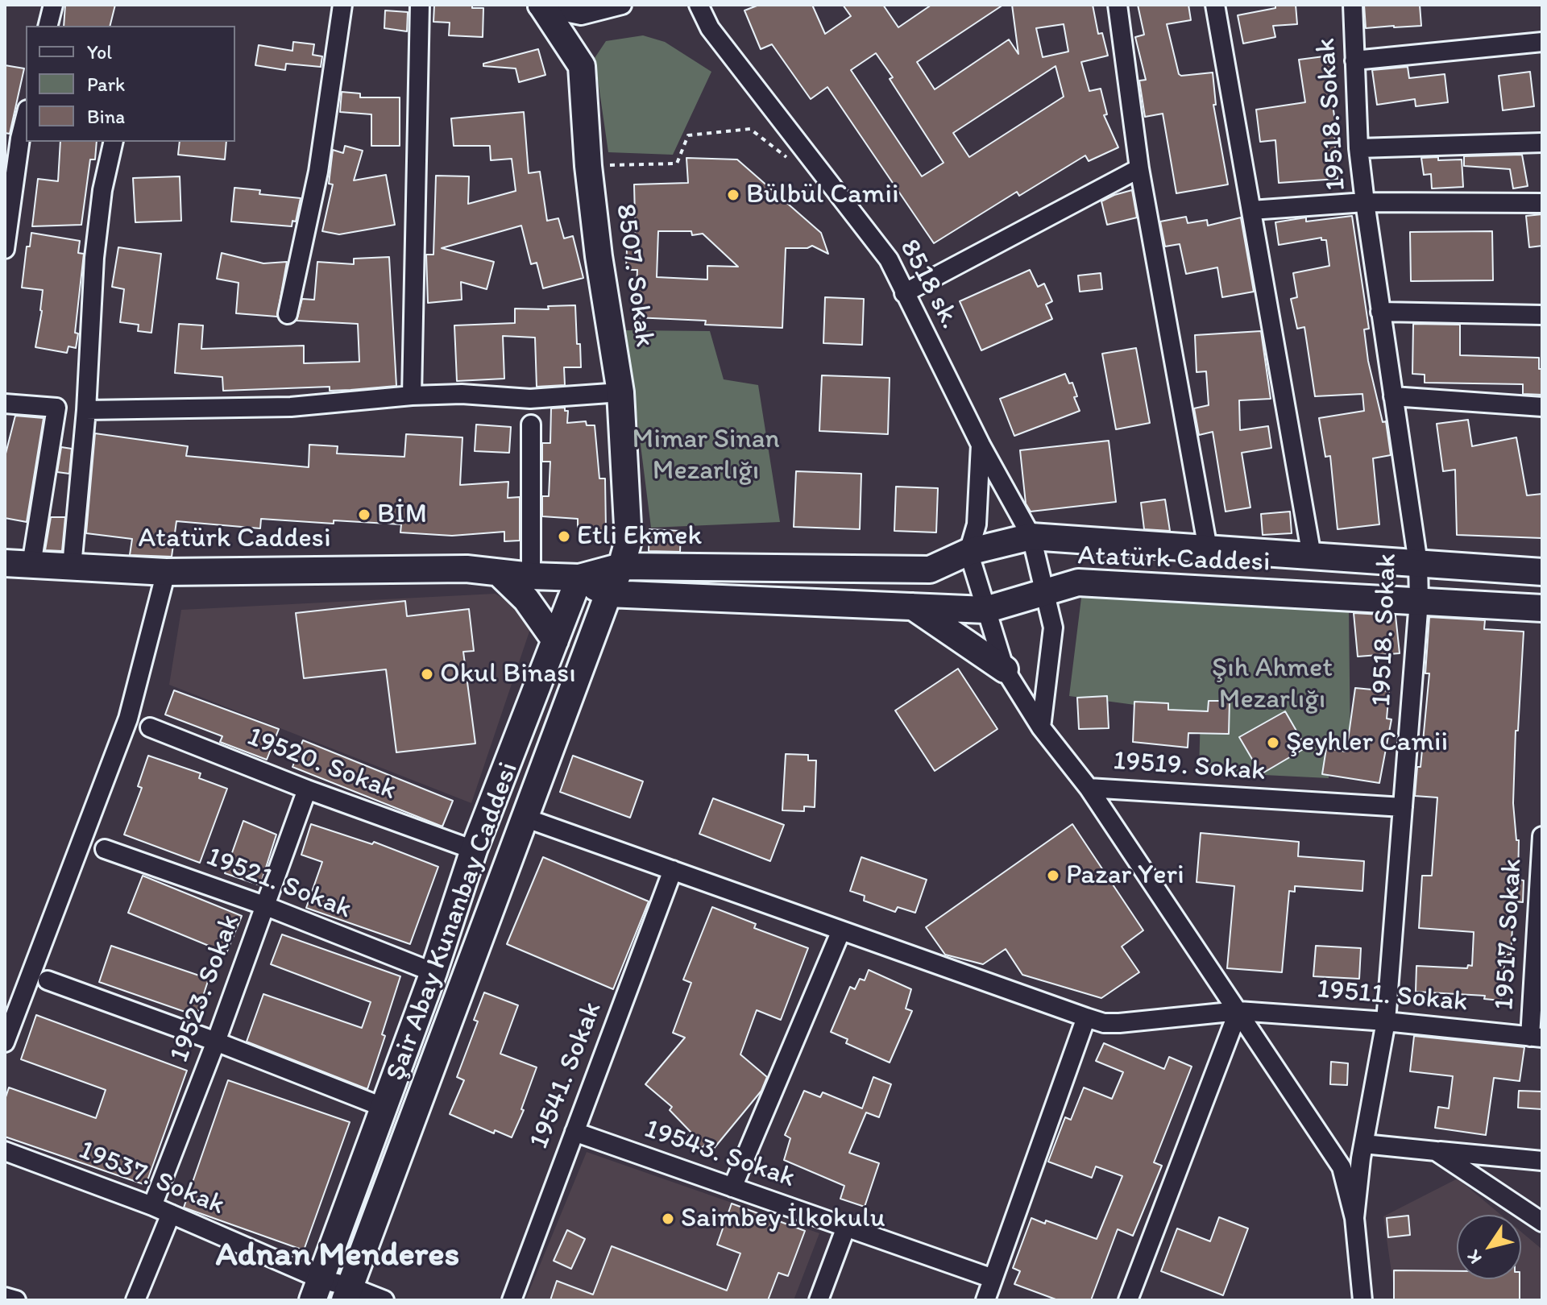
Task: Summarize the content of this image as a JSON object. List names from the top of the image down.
{
  "streets": {
    "street": [
      "19518. Sokak",
      "8507. Sokak",
      "8518 sk.",
      "Atatürk Caddesi",
      "19520. Sokak",
      "19519. Sokak",
      "19521. Sokak",
      "Şair Abay Kunanbay Caddesi",
      "19517. Sokak",
      "19523. Sokak",
      "19511. Sokak",
      "19541. Sokak",
      "19543. Sokak",
      "19537. Sokak"
    ]
  },
  "crossings": [
    ["19518. Sokak", "Atatürk Caddesi"],
    ["19518. Sokak", "19519. Sokak"],
    ["19518. Sokak", "19511. Sokak"],
    ["8507. Sokak", "Atatürk Caddesi"],
    ["8507. Sokak", "Şair Abay Kunanbay Caddesi"],
    ["8518 sk.", "Atatürk Caddesi"],
    ["Atatürk Caddesi", "Şair Abay Kunanbay Caddesi"],
    ["19520. Sokak", "Şair Abay Kunanbay Caddesi"],
    ["19520. Sokak", "19523. Sokak"],
    ["19521. Sokak", "Şair Abay Kunanbay Caddesi"],
    ["19521. Sokak", "19523. Sokak"],
    ["Şair Abay Kunanbay Caddesi", "19511. Sokak"],
    ["Şair Abay Kunanbay Caddesi", "19537. Sokak"],
    ["19517. Sokak", "19511. Sokak"],
    ["19523. Sokak", "19537. Sokak"],
    ["19511. Sokak", "19541. Sokak"],
    ["19541. Sokak", "19543. Sokak"]
  ],
  "districts": ["Adnan Menderes"],
  "parks": ["Mimar Sinan Mezarlığı", "Şıh Ahmet Mezarlığı"],
  "places": [
    "Bülbül Camii",
    "BİM",
    "Etli Ekmek",
    "Okul Binası",
    "Şeyhler Camii",
    "Pazar Yeri",
    "Saimbey İlkokulu"
  ],
  "legend": ["Yol", "Park", "Bina"],
  "north": "bottom left"
}
